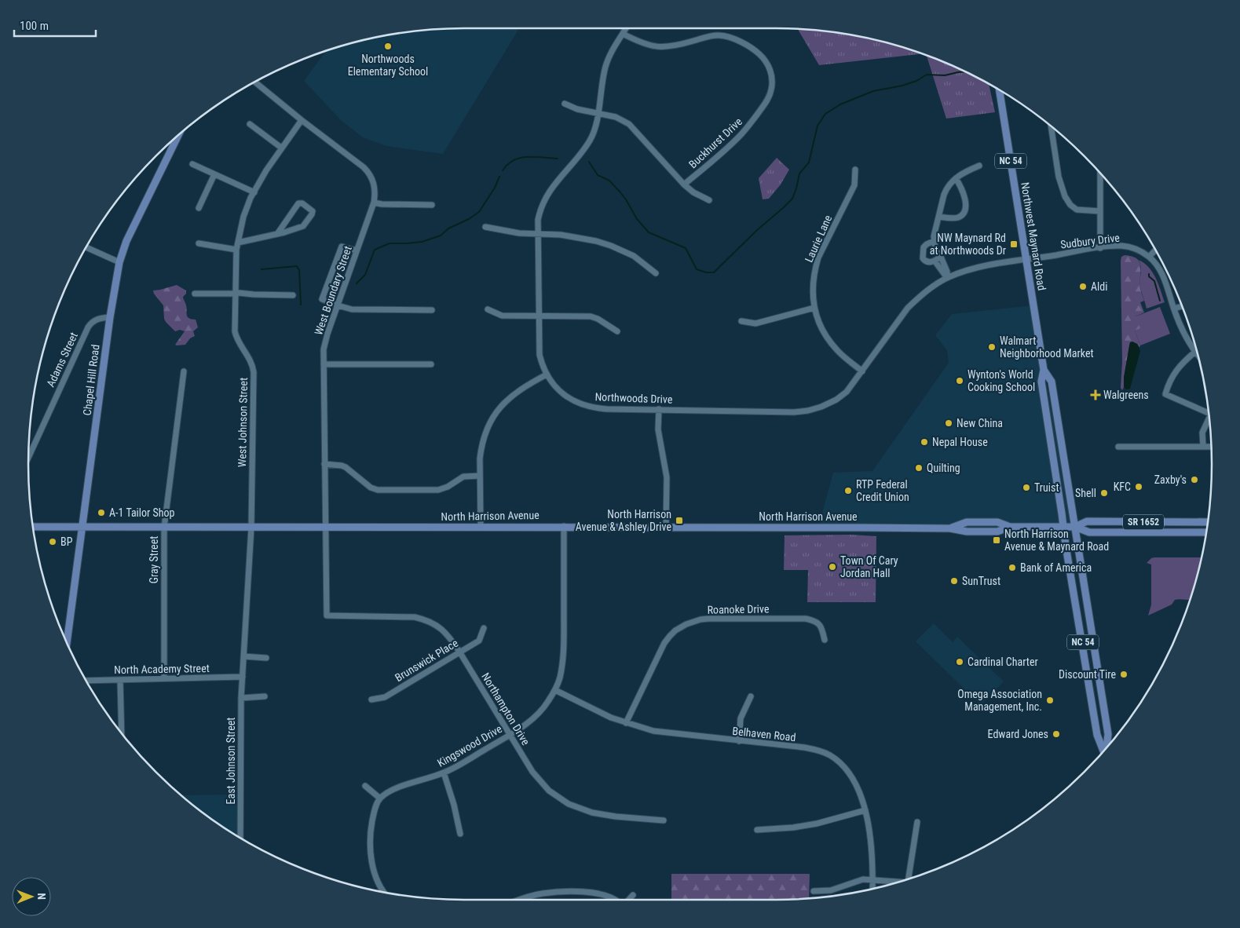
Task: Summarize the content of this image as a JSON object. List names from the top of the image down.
{
  "streets": {
    "main road": [
      "NC 54",
      "Northwest Maynard Road",
      "Chapel Hill Road",
      "North Harrison Avenue",
      "SR 1652"
    ],
    "street": [
      "Buckhurst Drive",
      "Laurie Lane",
      "Sudbury Drive",
      "West Boundary Street",
      "Adams Street",
      "Northwoods Drive",
      "West Johnson Street",
      "Gray Street",
      "Roanoke Drive",
      "Brunswick Place",
      "North Academy Street",
      "Northampton Drive",
      "Belhaven Road",
      "Kingswood Drive",
      "East Johnson Street"
    ]
  },
  "crossings": [
    ["Buckhurst Drive", "Northwoods Drive"],
    ["NC 54", "Northwest Maynard Road"],
    ["NC 54", "North Harrison Avenue"],
    ["Northwest Maynard Road", "Sudbury Drive"],
    ["Northwest Maynard Road", "Northwoods Drive"],
    ["Northwest Maynard Road", "North Harrison Avenue"],
    ["Laurie Lane", "Northwoods Drive"],
    ["Sudbury Drive", "Northwoods Drive"],
    ["West Boundary Street", "West Johnson Street"],
    ["West Boundary Street", "North Harrison Avenue"],
    ["West Boundary Street", "Northampton Drive"],
    ["Adams Street", "Chapel Hill Road"],
    ["Chapel Hill Road", "North Harrison Avenue"],
    ["West Johnson Street", "North Harrison Avenue"],
    ["West Johnson Street", "North Academy Street"],
    ["West Johnson Street", "East Johnson Street"],
    ["North Harrison Avenue", "Gray Street"],
    ["North Harrison Avenue", "Kingswood Drive"],
    ["Gray Street", "North Academy Street"],
    ["Roanoke Drive", "Belhaven Road"],
    ["Brunswick Place", "Northampton Drive"],
    ["North Academy Street", "East Johnson Street"],
    ["Northampton Drive", "Kingswood Drive"],
    ["Belhaven Road", "Kingswood Drive"]
  ],
  "places": {
    "other": [
      "Northwoods Elementary School",
      "Aldi",
      "Walmart Neighborhood Market",
      "Wynton's World Cooking School",
      "New China",
      "Nepal House",
      "Quilting",
      "Zaxby's",
      "KFC",
      "Truist",
      "RTP Federal Credit Union",
      "Shell",
      "A-1 Tailor Shop",
      "BP",
      "Town Of Cary Jordan Hall",
      "Bank of America",
      "SunTrust",
      "Cardinal Charter",
      "Discount Tire",
      "Omega Association Management, Inc.",
      "Edward Jones"
    ],
    "transit": ["NW Maynard Rd at Northwoods Dr", "North Harrison Avenue & Ashley Drive", "North Harrison Avenue & Maynard Road"],
    "health": ["Walgreens"]
  },
  "scale_bar": "100 m",
  "north": "right"
}
